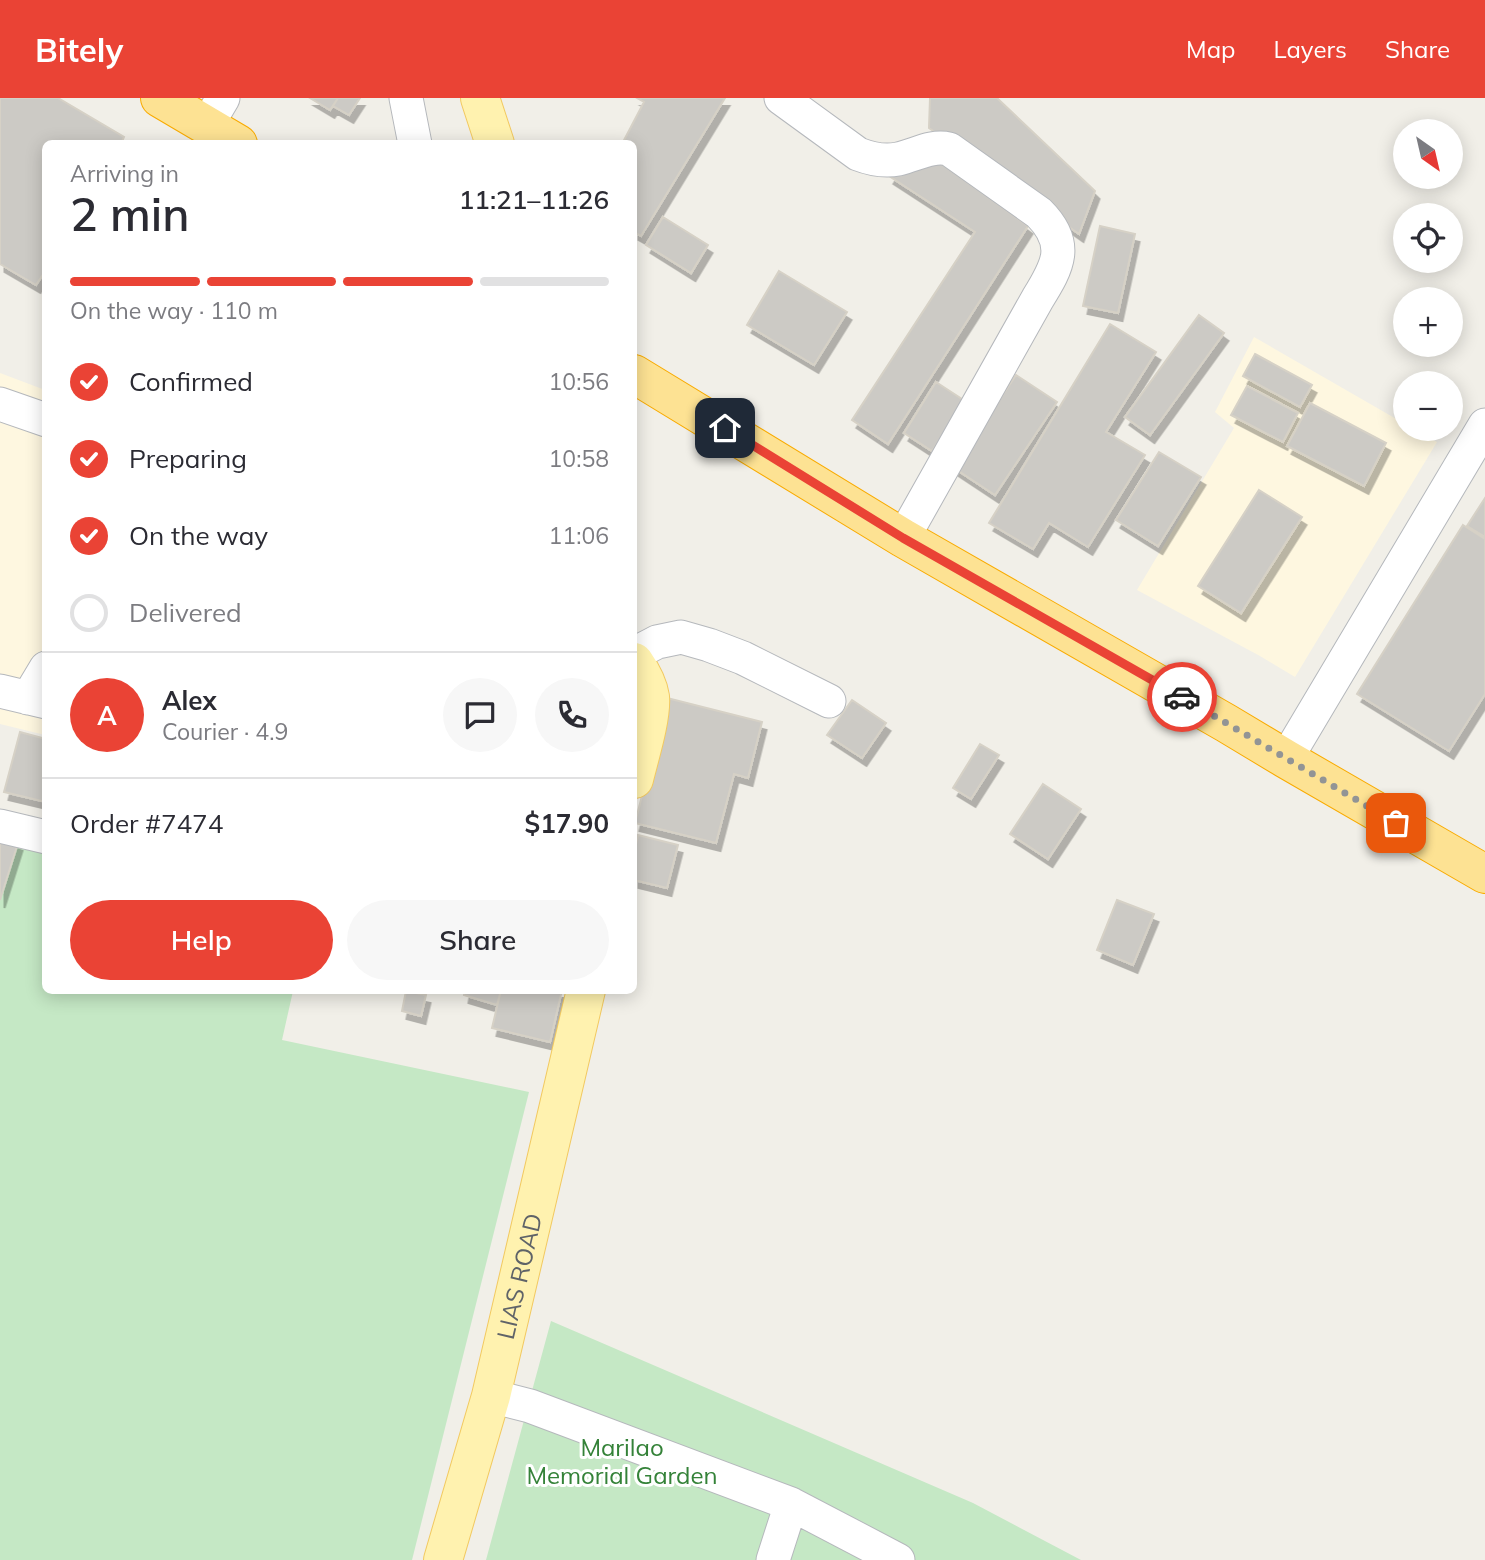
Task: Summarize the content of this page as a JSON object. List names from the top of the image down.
{
  "streets": {
    "main road": ["LIAS ROAD"]
  },
  "parks": ["Marilao Memorial Garden"],
  "north": "bottom right",
  "page": {
    "header": "Bitely",
    "nav": ["Map", "Layers", "Share"],
    "map_buttons": ["+", "−"],
    "heading": ["2 min", "Arriving in", "11:21–11:26"],
    "panel": [
      "Alex",
      "Courier · 4.9",
      "Order #7474",
      "$17.90"
    ],
    "bar": "On the way · 110 m",
    "list": [
      ["Confirmed", "10:56"],
      ["Preparing", "10:58"],
      ["On the way", "11:06"],
      "Delivered"
    ],
    "round": "A",
    "buttons": ["Help", "Share"]
  }
}
